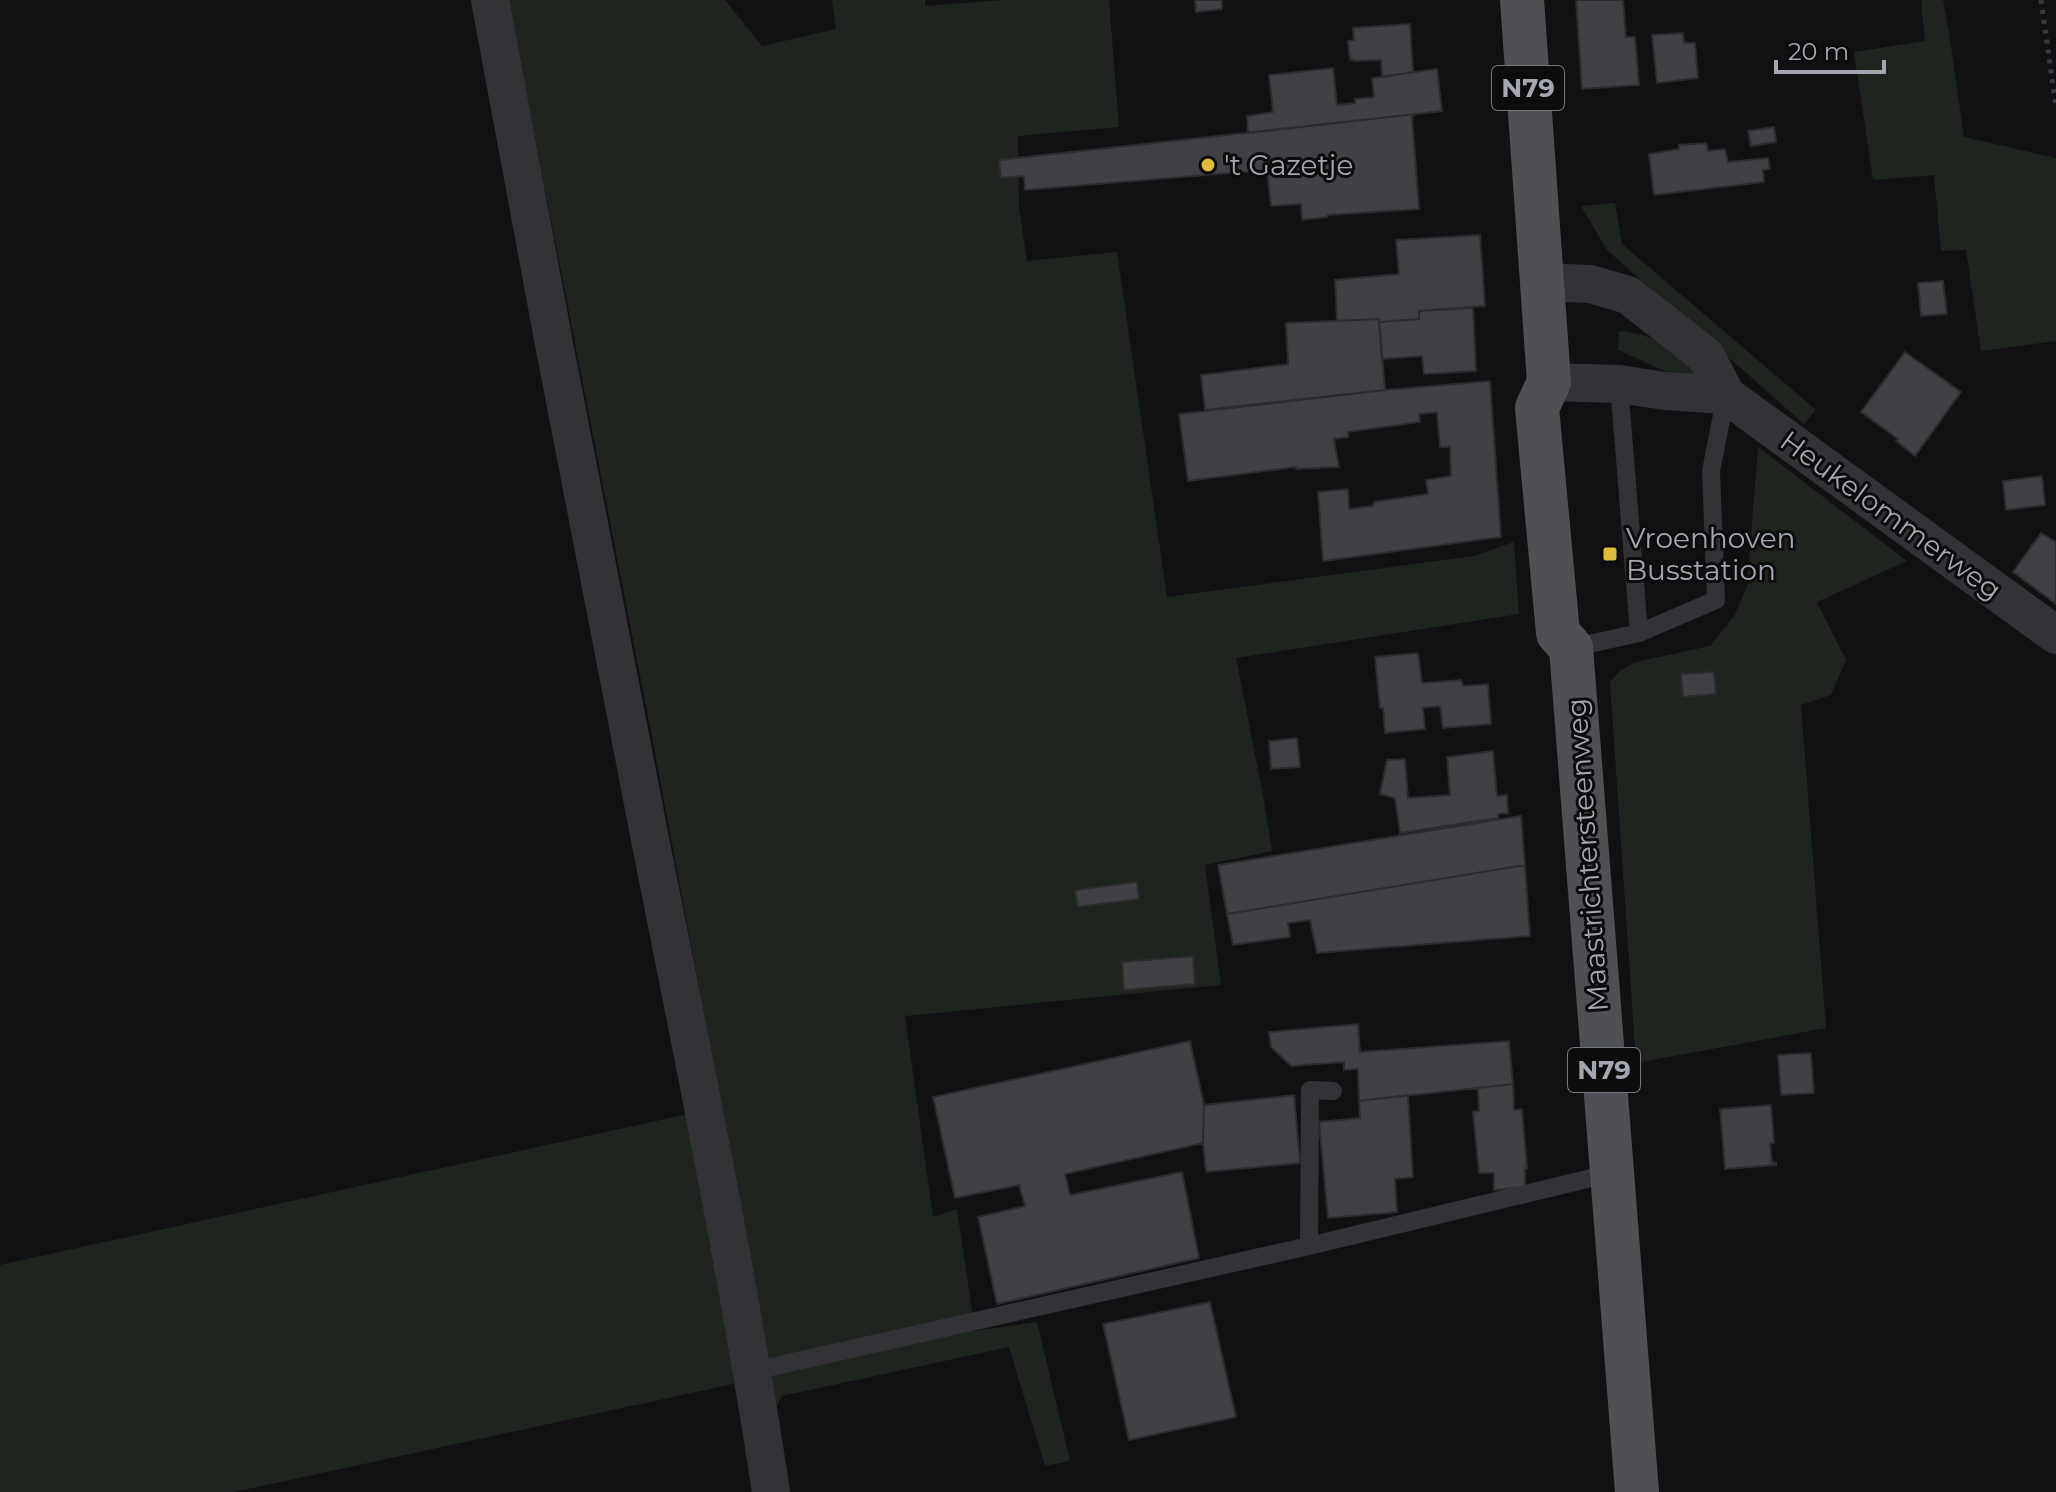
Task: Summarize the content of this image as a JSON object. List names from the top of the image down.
{
  "streets": {
    "main road": ["N79", "Maastrichtersteenweg"],
    "street": ["Heukelommerweg"]
  },
  "crossings": [
    ["Heukelommerweg", "Maastrichtersteenweg"]
  ],
  "places": {
    "other": ["'t Gazetje"],
    "transit": ["Vroenhoven Busstation"]
  },
  "scale_bar": "20 m"
}
